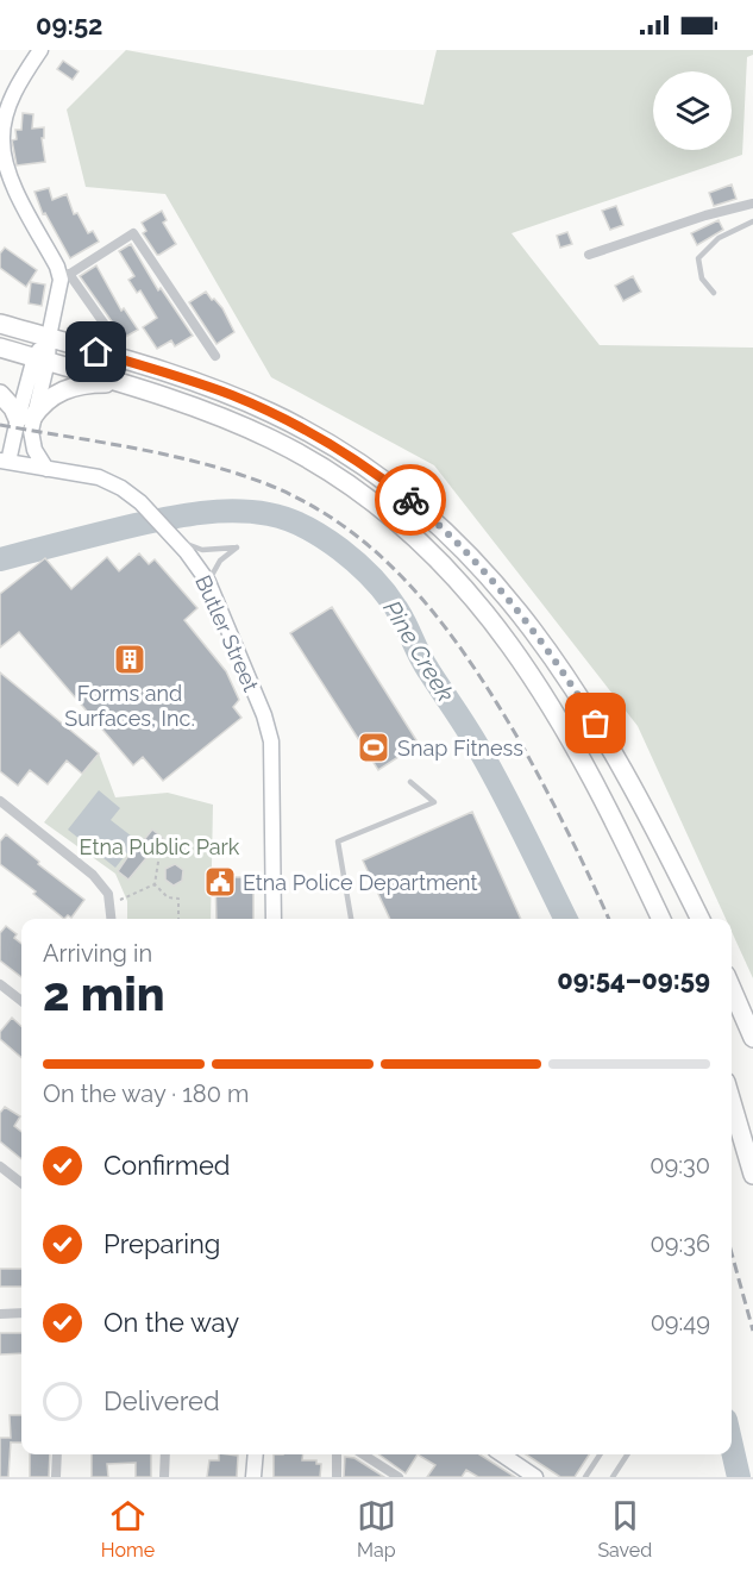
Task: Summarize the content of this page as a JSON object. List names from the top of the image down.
{
  "streets": {
    "street": ["Butler Street"]
  },
  "water": ["Pine Creek"],
  "parks": ["Etna Public Park"],
  "places": {
    "building": ["Forms and Surfaces, Inc."],
    "sports": ["Snap Fitness"],
    "public building": ["Etna Police Department"]
  },
  "page": {
    "status": "09:52",
    "heading": ["2 min", "Arriving in", "09:54–09:59"],
    "bar": "On the way · 180 m",
    "list": [
      ["Confirmed", "09:30"],
      ["Preparing", "09:36"],
      ["On the way", "09:49"],
      "Delivered"
    ],
    "tabs": ["Home", "Map", "Saved"]
  }
}
